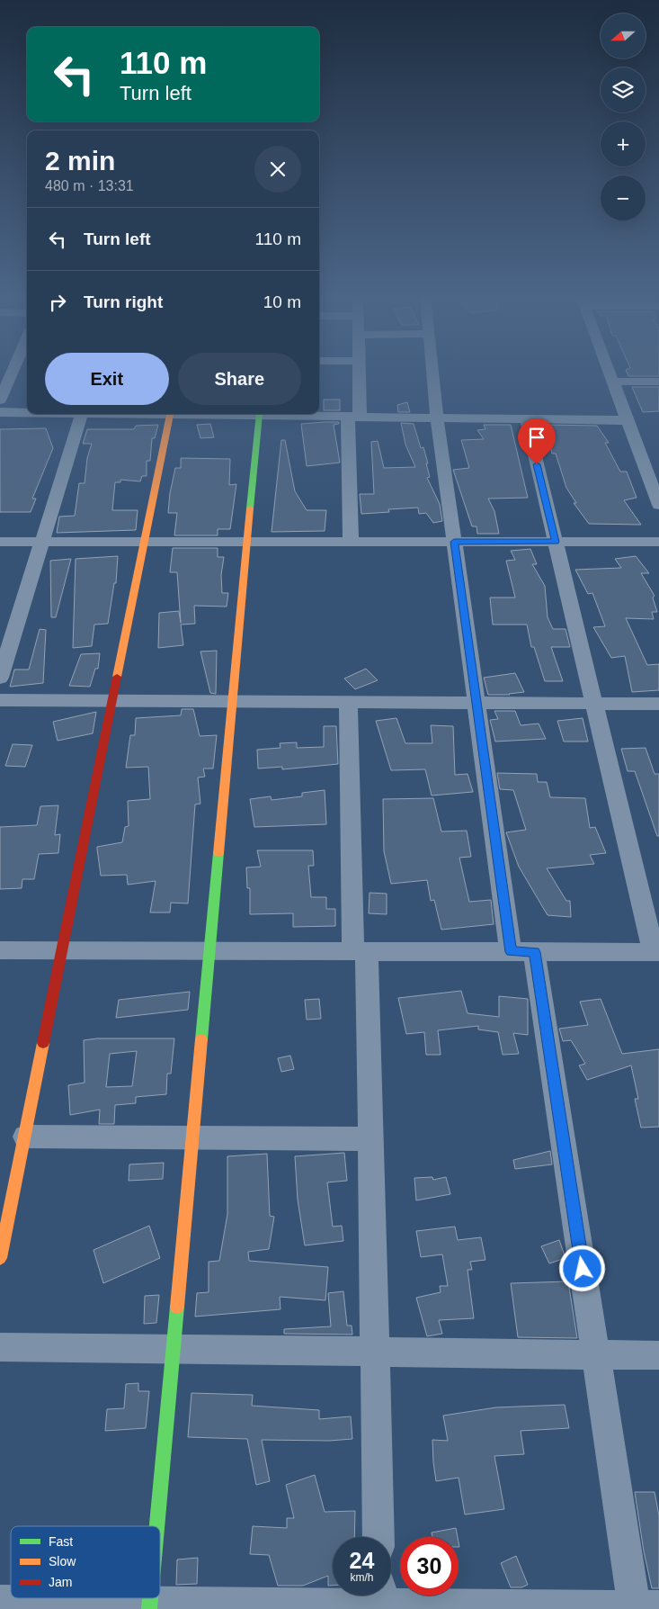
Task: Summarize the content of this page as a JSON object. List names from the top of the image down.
{
  "legend": ["Fast", "Slow", "Jam"],
  "north": "left",
  "page": {
    "map_buttons": ["+", "−"],
    "turn": ["110 m", "Turn left"],
    "heading": ["2 min", "480 m · 13:31"],
    "list": [
      {
        "name": "Turn left",
        "value": "110 m"
      },
      {
        "name": "Turn right",
        "value": "10 m"
      }
    ],
    "buttons": ["Exit", "Share"],
    "speed": "24 km/h",
    "limit": "30"
  }
}
